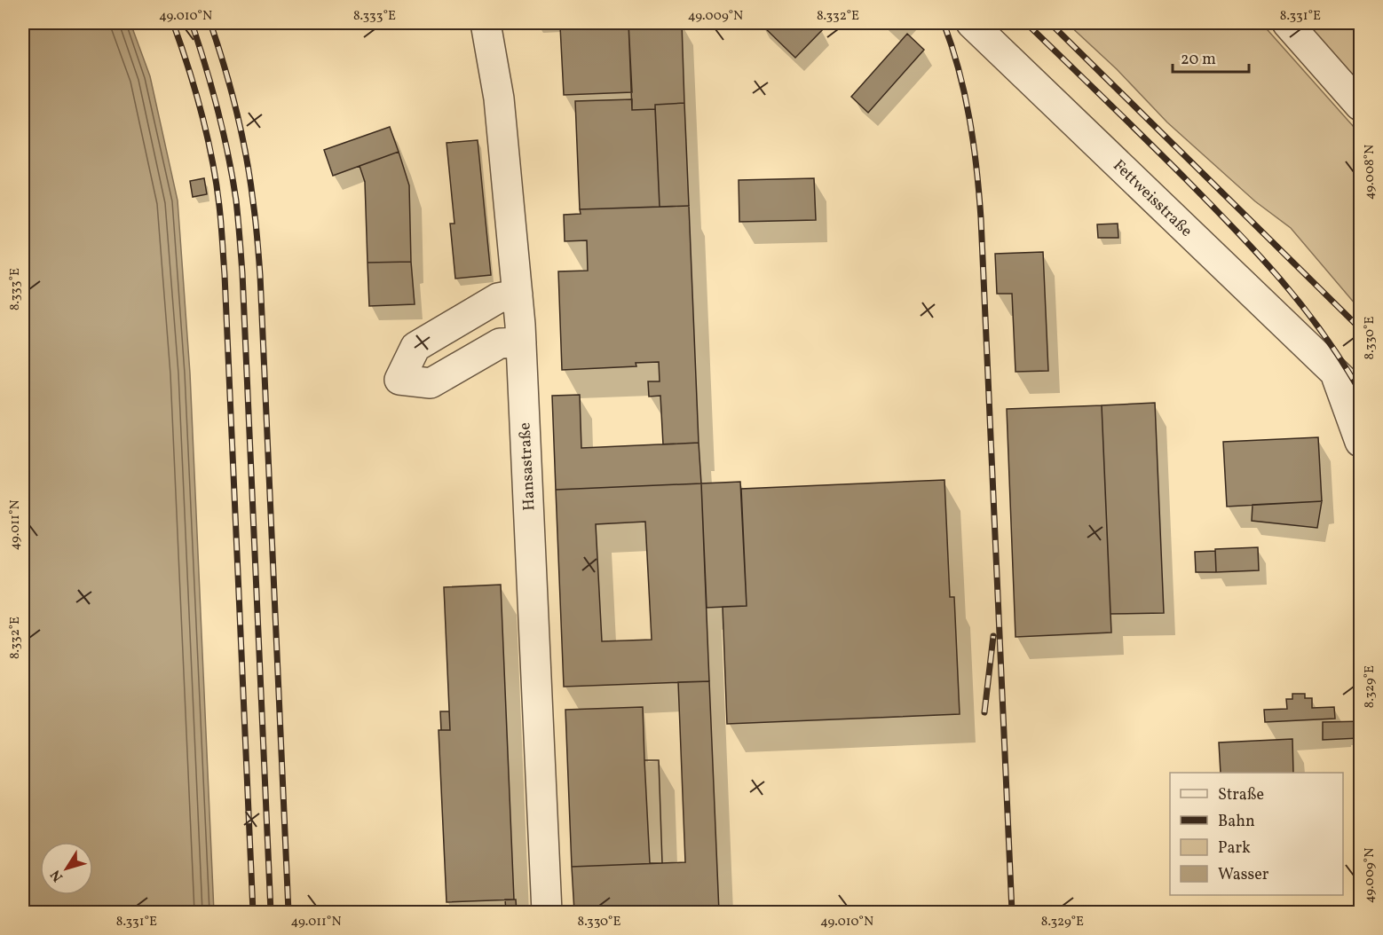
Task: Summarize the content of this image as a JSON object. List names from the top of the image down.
{
  "streets": {
    "street": ["Fettweisstraße", "Hansastraße"]
  },
  "legend": [
    "Straße",
    "Bahn",
    "Park",
    "Wasser"
  ],
  "scale_bar": "20 m",
  "north": "bottom left",
  "coordinates": [
    "49.010°N",
    "8.333°E",
    "49.009°N",
    "8.332°E",
    "8.331°E",
    "49.008°N",
    "8.330°E",
    "49.011°N",
    "8.329°E"
  ]
}
